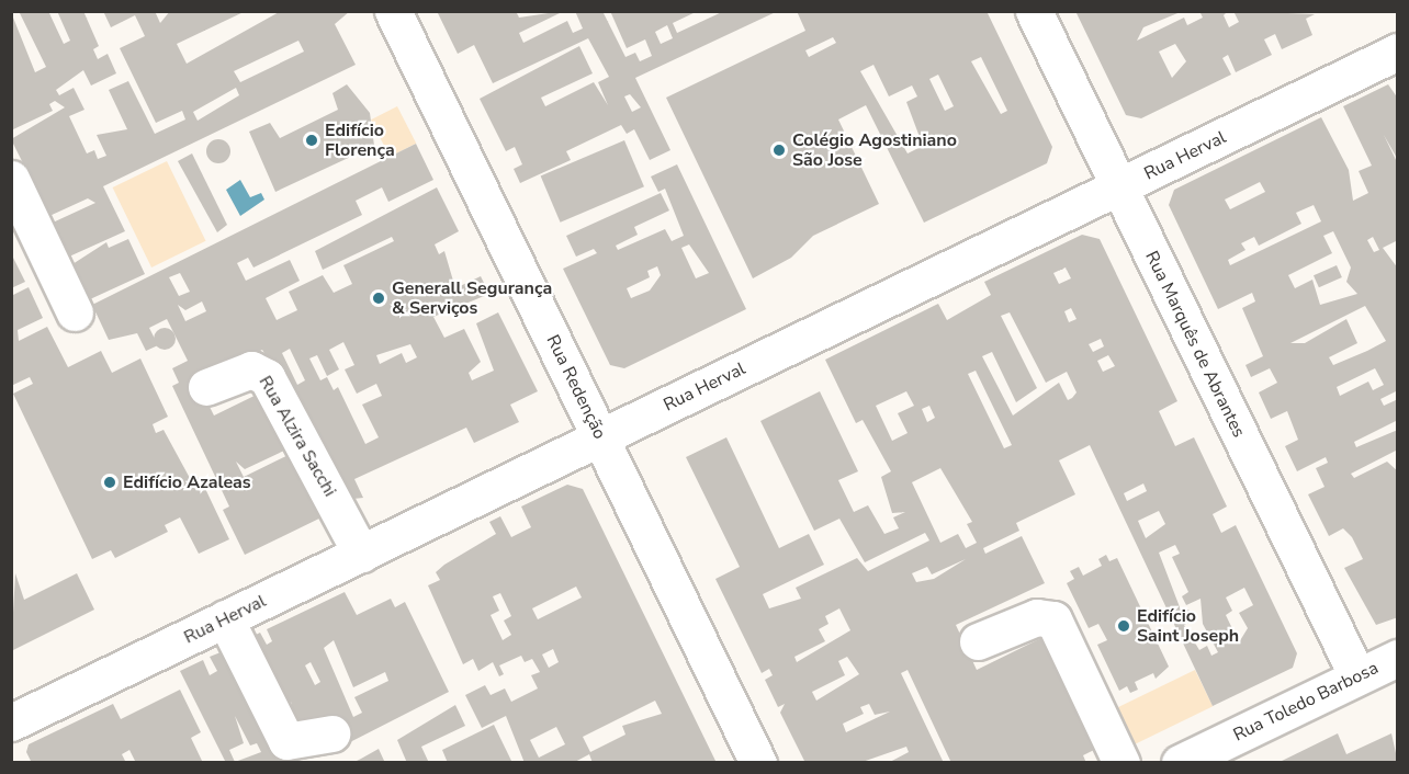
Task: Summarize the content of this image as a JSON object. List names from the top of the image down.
{
  "streets": {
    "street": [
      "Rua Herval",
      "Rua Marquês de Abrantes",
      "Rua Redenção",
      "Rua Alzira Sacchi",
      "Rua Toledo Barbosa"
    ]
  },
  "crossings": [
    ["Rua Herval", "Rua Marquês de Abrantes"],
    ["Rua Herval", "Rua Redenção"],
    ["Rua Herval", "Rua Alzira Sacchi"],
    ["Rua Marquês de Abrantes", "Rua Toledo Barbosa"]
  ],
  "places": [
    "Edifício Florença",
    "Colégio Agostiniano São Jose",
    "Generall Segurança & Serviços",
    "Edifício Azaleas",
    "Edifício Saint Joseph"
  ]
}
